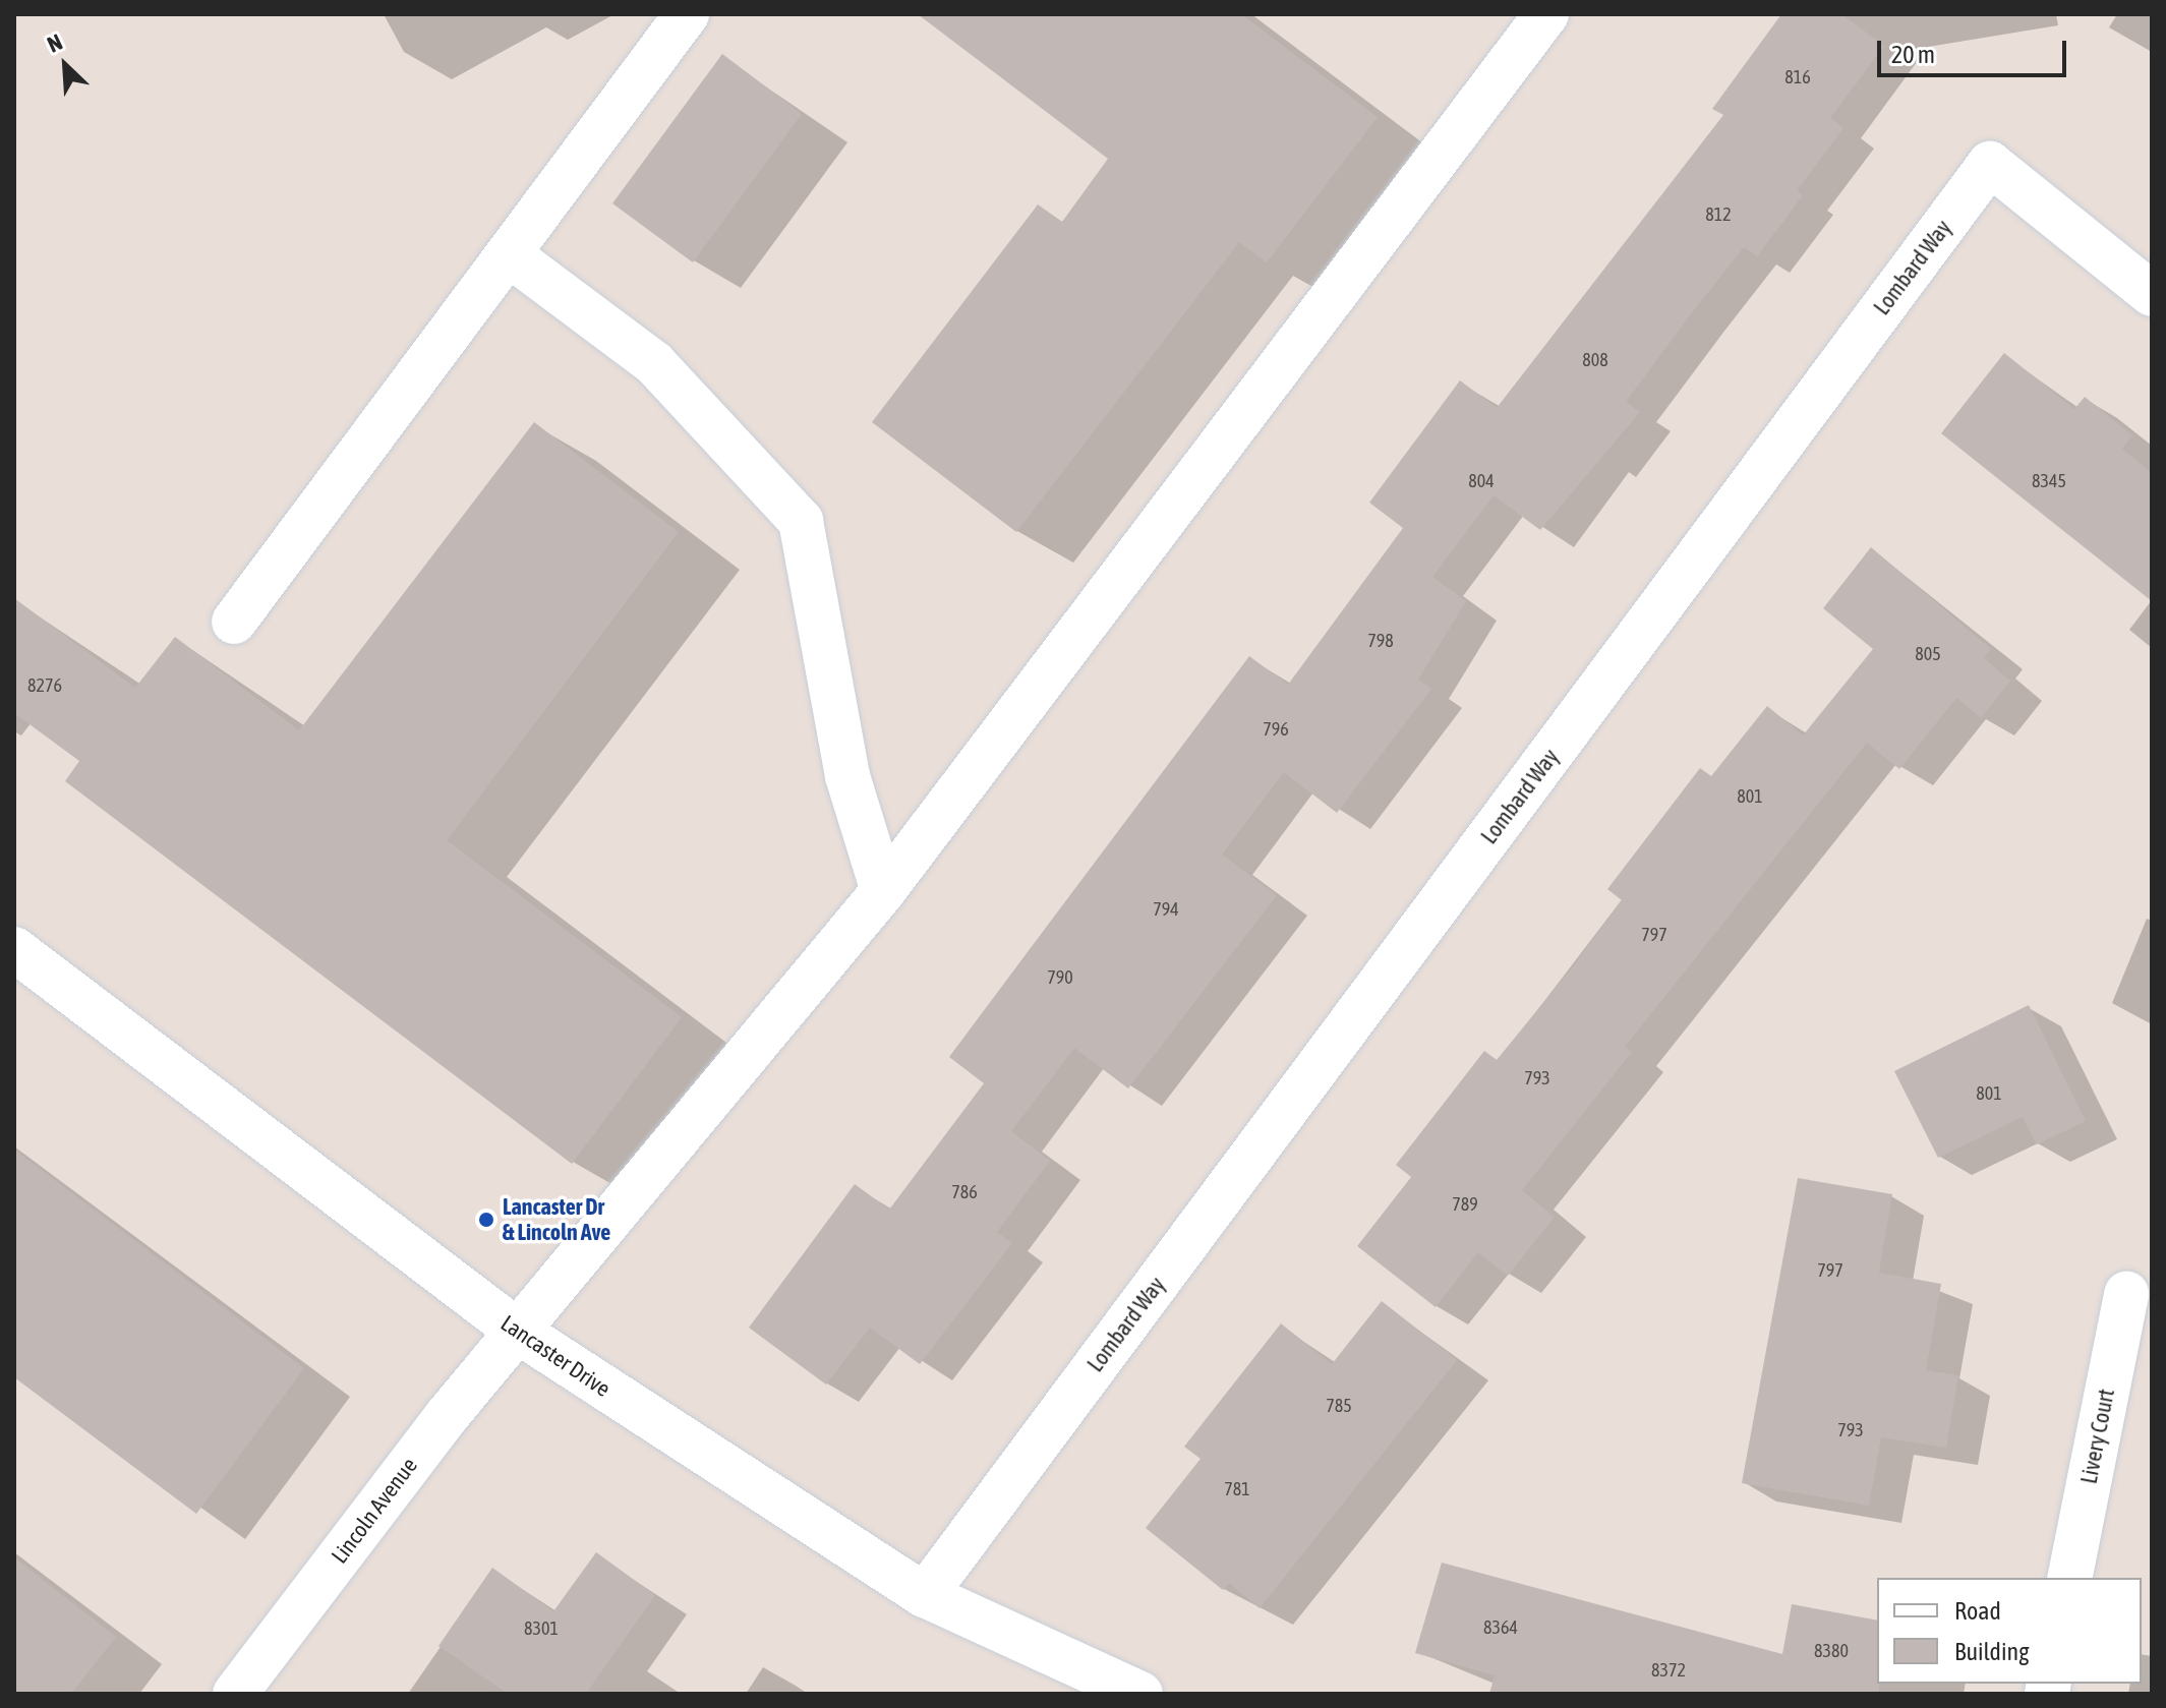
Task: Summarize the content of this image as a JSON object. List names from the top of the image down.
{
  "streets": {
    "street": [
      "Lombard Way",
      "Lancaster Drive",
      "Livery Court",
      "Lincoln Avenue"
    ]
  },
  "crossings": [
    ["Lombard Way", "Lancaster Drive"],
    ["Lancaster Drive", "Lincoln Avenue"]
  ],
  "places": ["Lancaster Dr & Lincoln Ave"],
  "house_numbers": [
    "816",
    "812",
    "808",
    "804",
    "8345",
    "798",
    "805",
    "8276",
    "796",
    "801",
    "794",
    "797",
    "790",
    "793",
    "801",
    "786",
    "789",
    "797",
    "785",
    "793",
    "781",
    "8364",
    "8301",
    "8380",
    "8372"
  ],
  "legend": ["Road", "Building"],
  "scale_bar": "20 m",
  "north": "top left"
}
